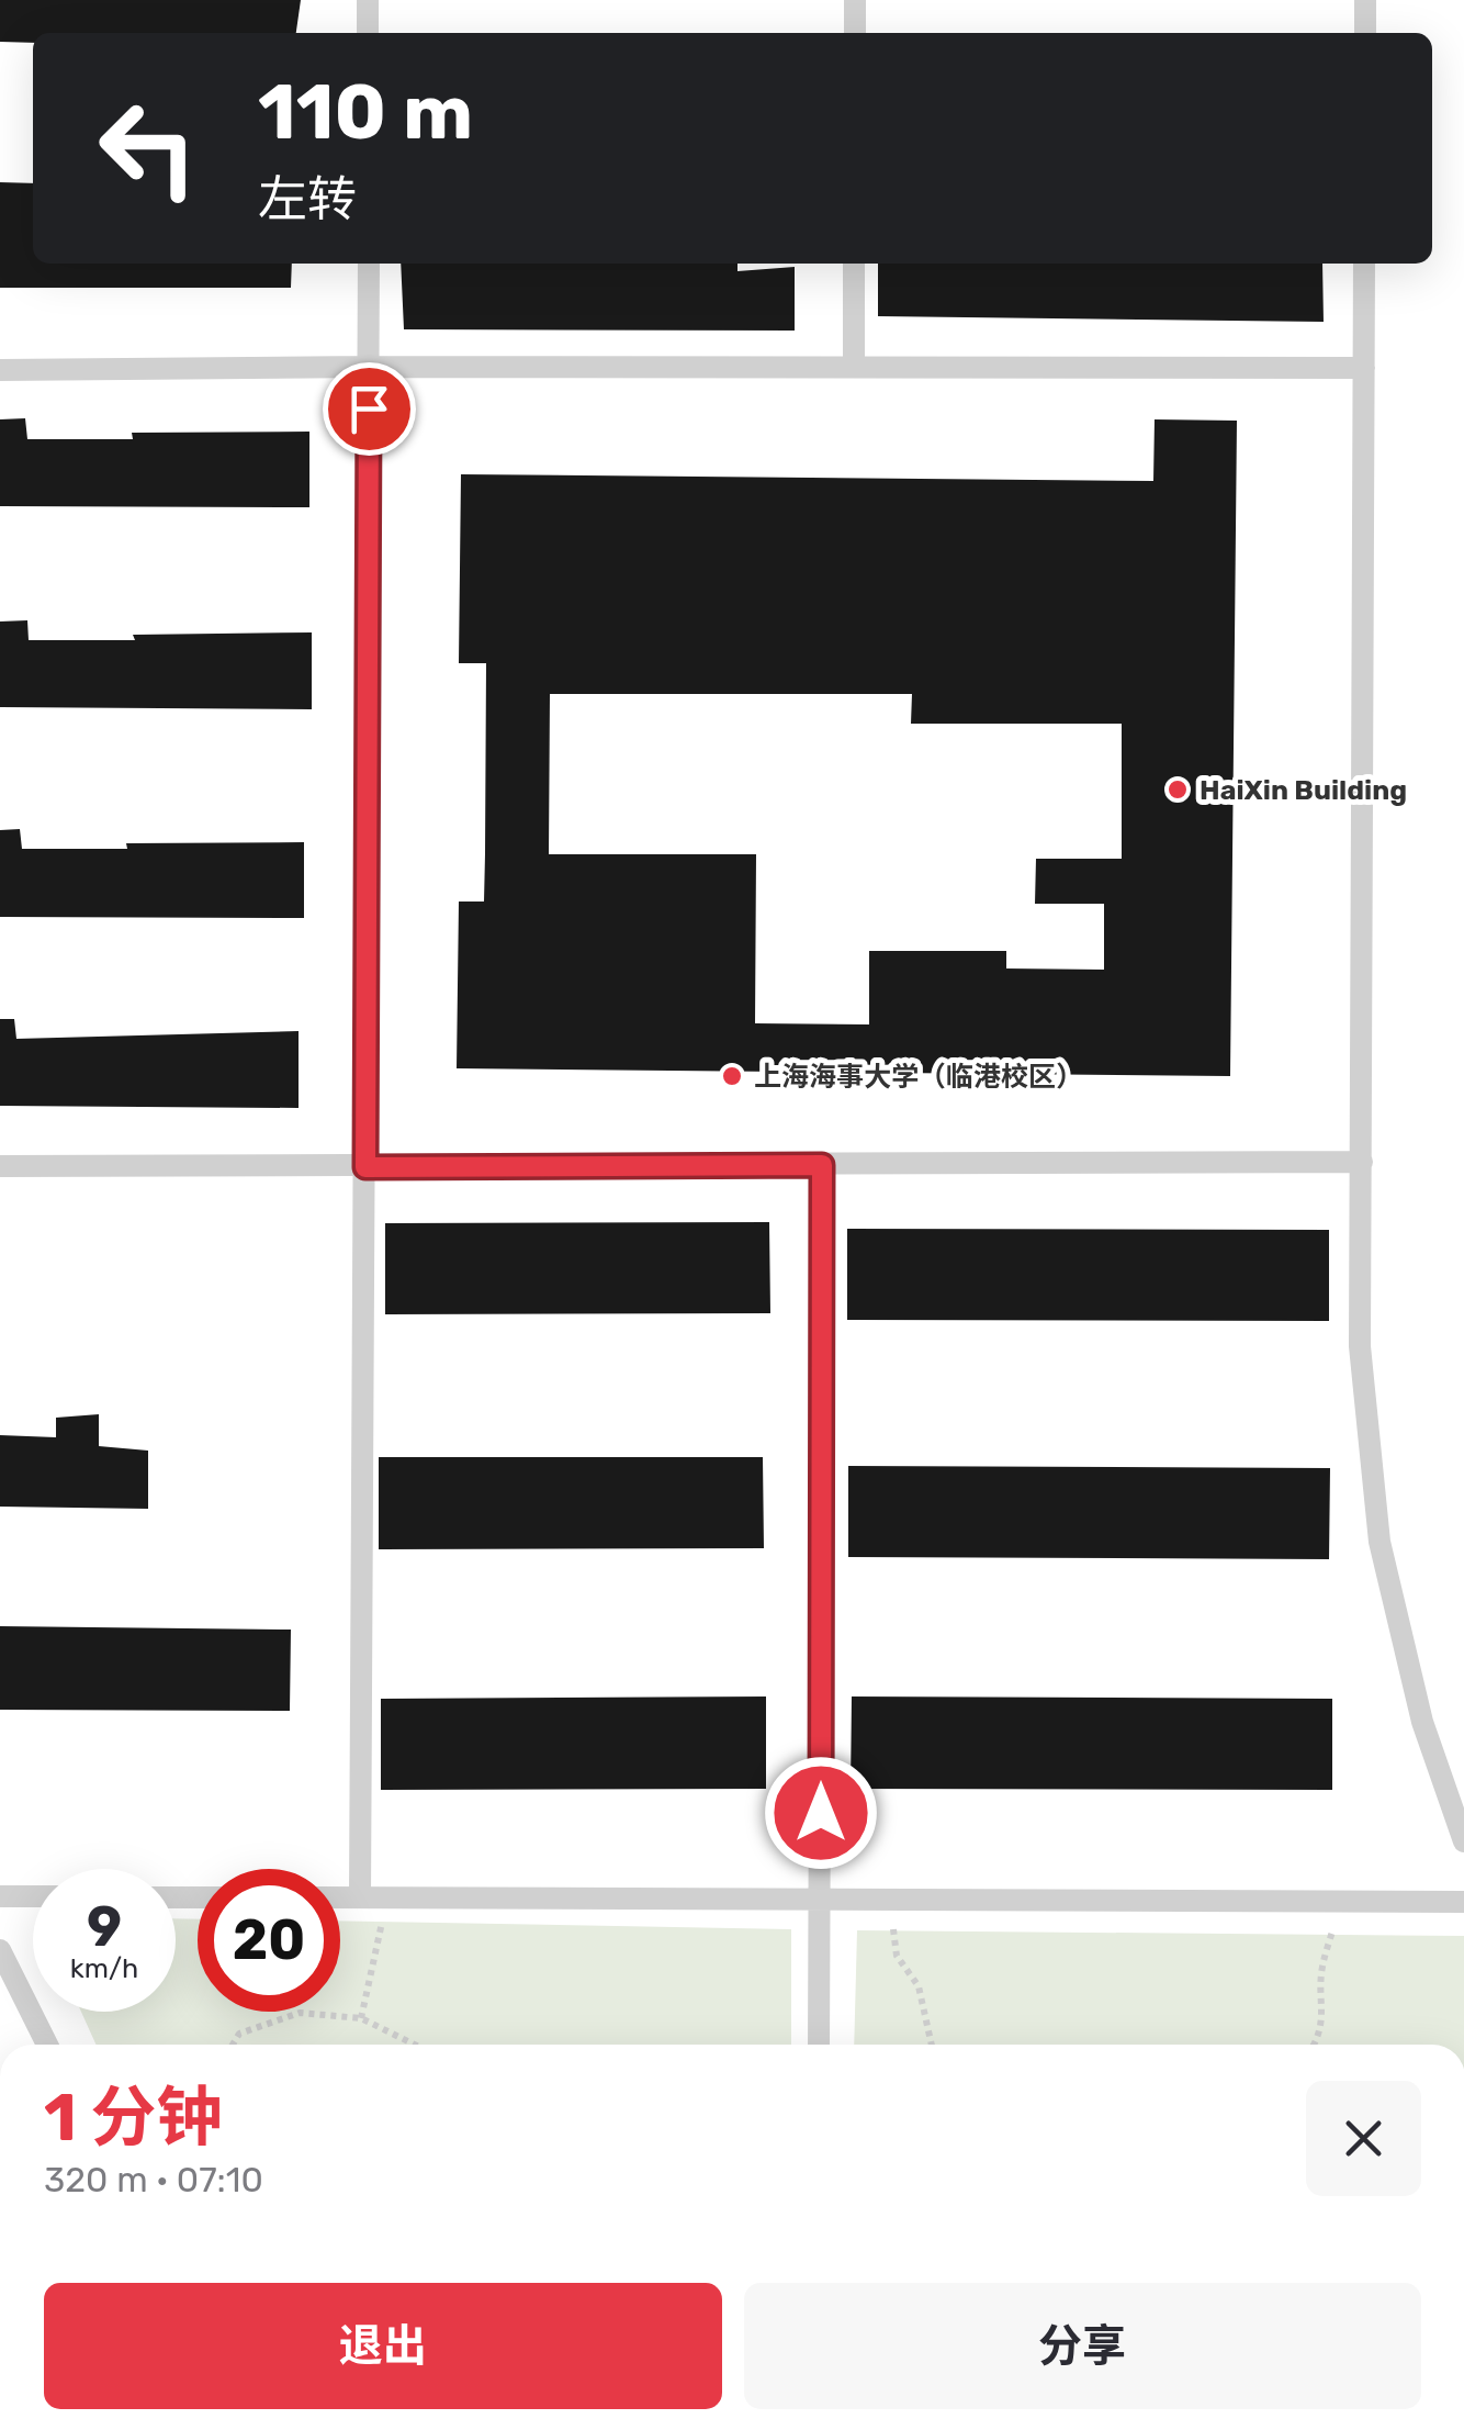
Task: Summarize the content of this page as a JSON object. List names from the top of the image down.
{
  "places": ["HaiXin Building", "上海海事大学（临港校区）"],
  "page": {
    "turn": ["110 m", "左转"],
    "speed": "9 km/h",
    "limit": "20",
    "heading": ["1 分钟", "320 m · 07:10"],
    "buttons": ["退出", "分享"]
  }
}
